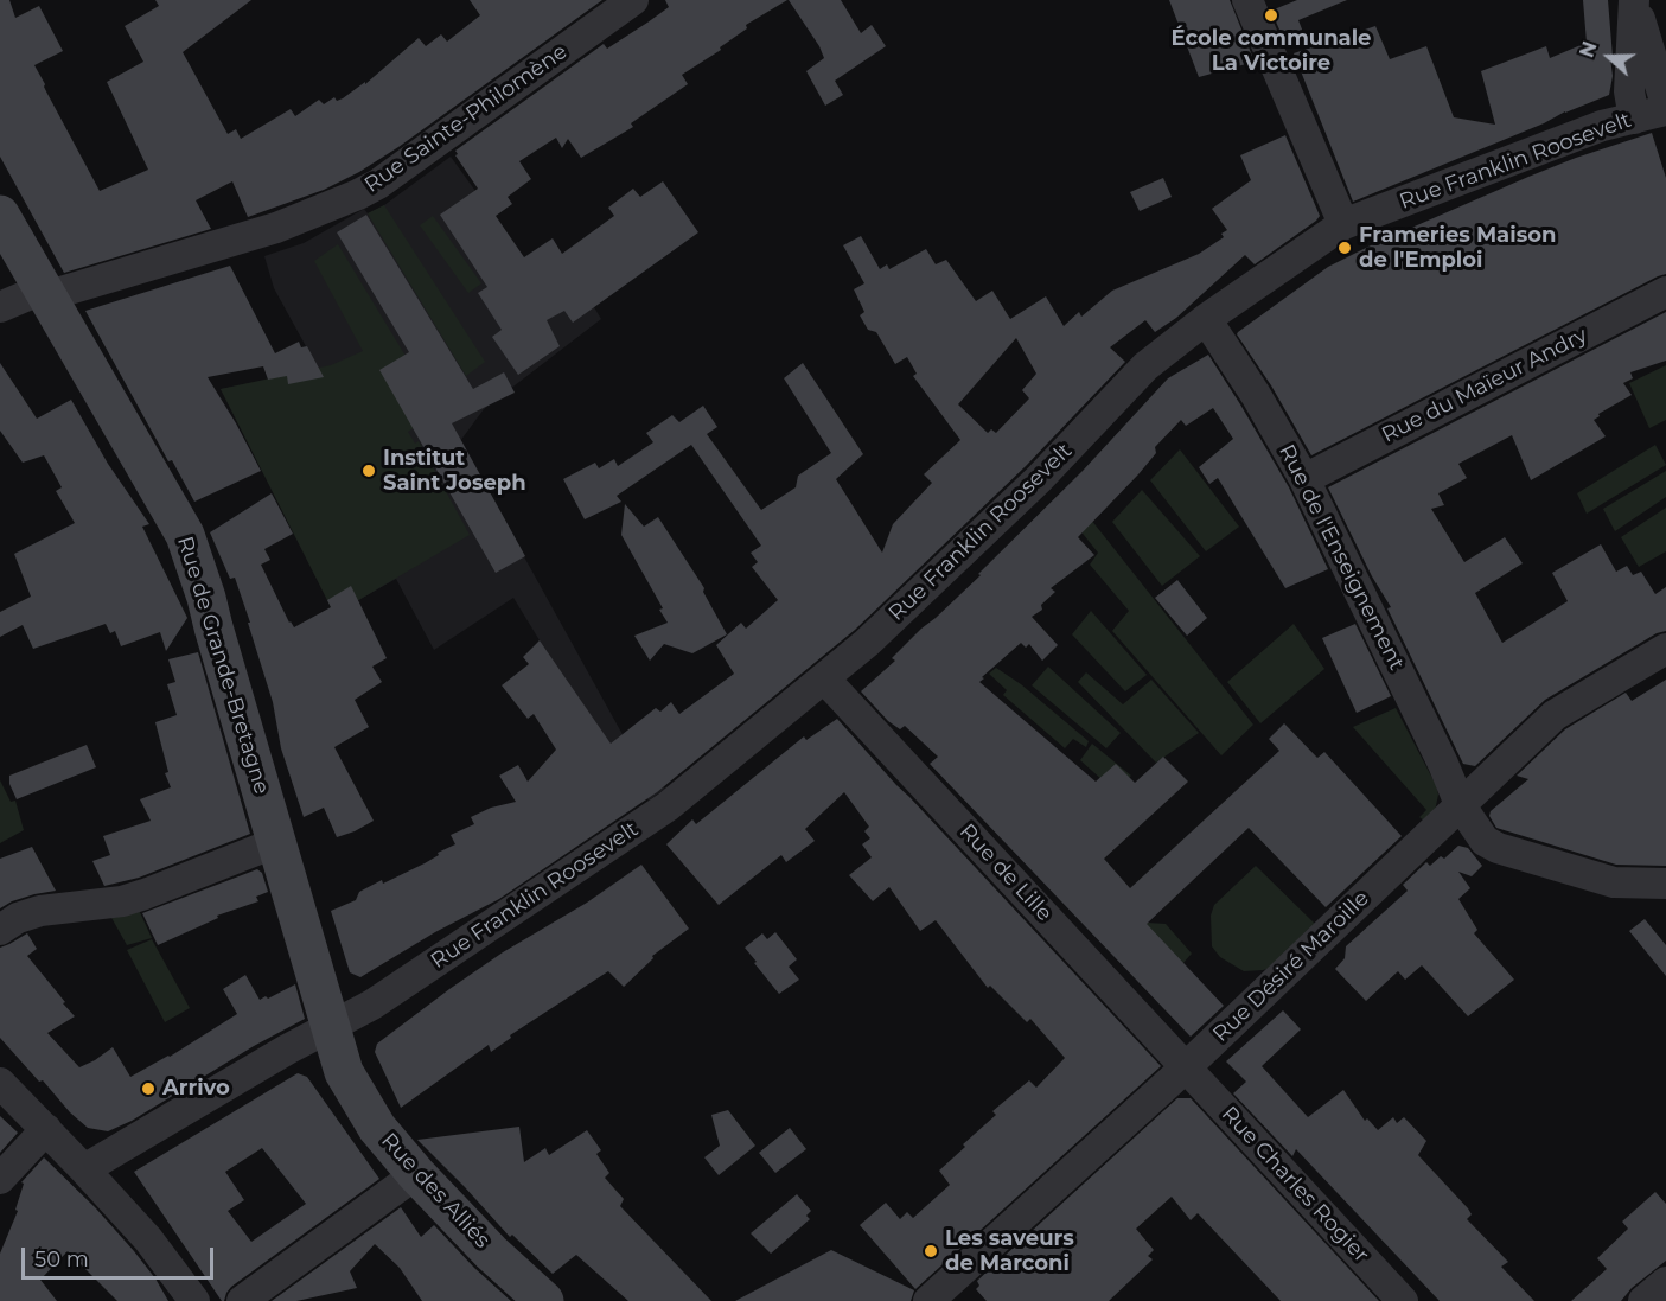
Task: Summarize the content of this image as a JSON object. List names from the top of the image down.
{
  "streets": {
    "main road": ["Rue de Grande-Bretagne", "Rue des Alliés"],
    "street": [
      "Rue Sainte-Philomène",
      "Rue Franklin Roosevelt",
      "Rue du Maïeur Andry",
      "Rue de l'Enseignement",
      "Rue de Lille",
      "Rue Désiré Maroille",
      "Rue Charles Rogier"
    ]
  },
  "crossings": [
    ["Rue Sainte-Philomène", "Rue de Grande-Bretagne"],
    ["Rue Franklin Roosevelt", "Rue de l'Enseignement"],
    ["Rue Franklin Roosevelt", "Rue de Grande-Bretagne"],
    ["Rue Franklin Roosevelt", "Rue de Lille"],
    ["Rue Franklin Roosevelt", "Rue des Alliés"],
    ["Rue du Maïeur Andry", "Rue de l'Enseignement"],
    ["Rue de l'Enseignement", "Rue Désiré Maroille"],
    ["Rue de Grande-Bretagne", "Rue des Alliés"],
    ["Rue de Lille", "Rue Désiré Maroille"],
    ["Rue de Lille", "Rue Charles Rogier"],
    ["Rue Désiré Maroille", "Rue Charles Rogier"]
  ],
  "places": [
    "École communale La Victoire",
    "Frameries Maison de l'Emploi",
    "Institut Saint Joseph",
    "Arrivo",
    "Les saveurs de Marconi"
  ],
  "scale_bar": "50 m",
  "north": "left"
}
